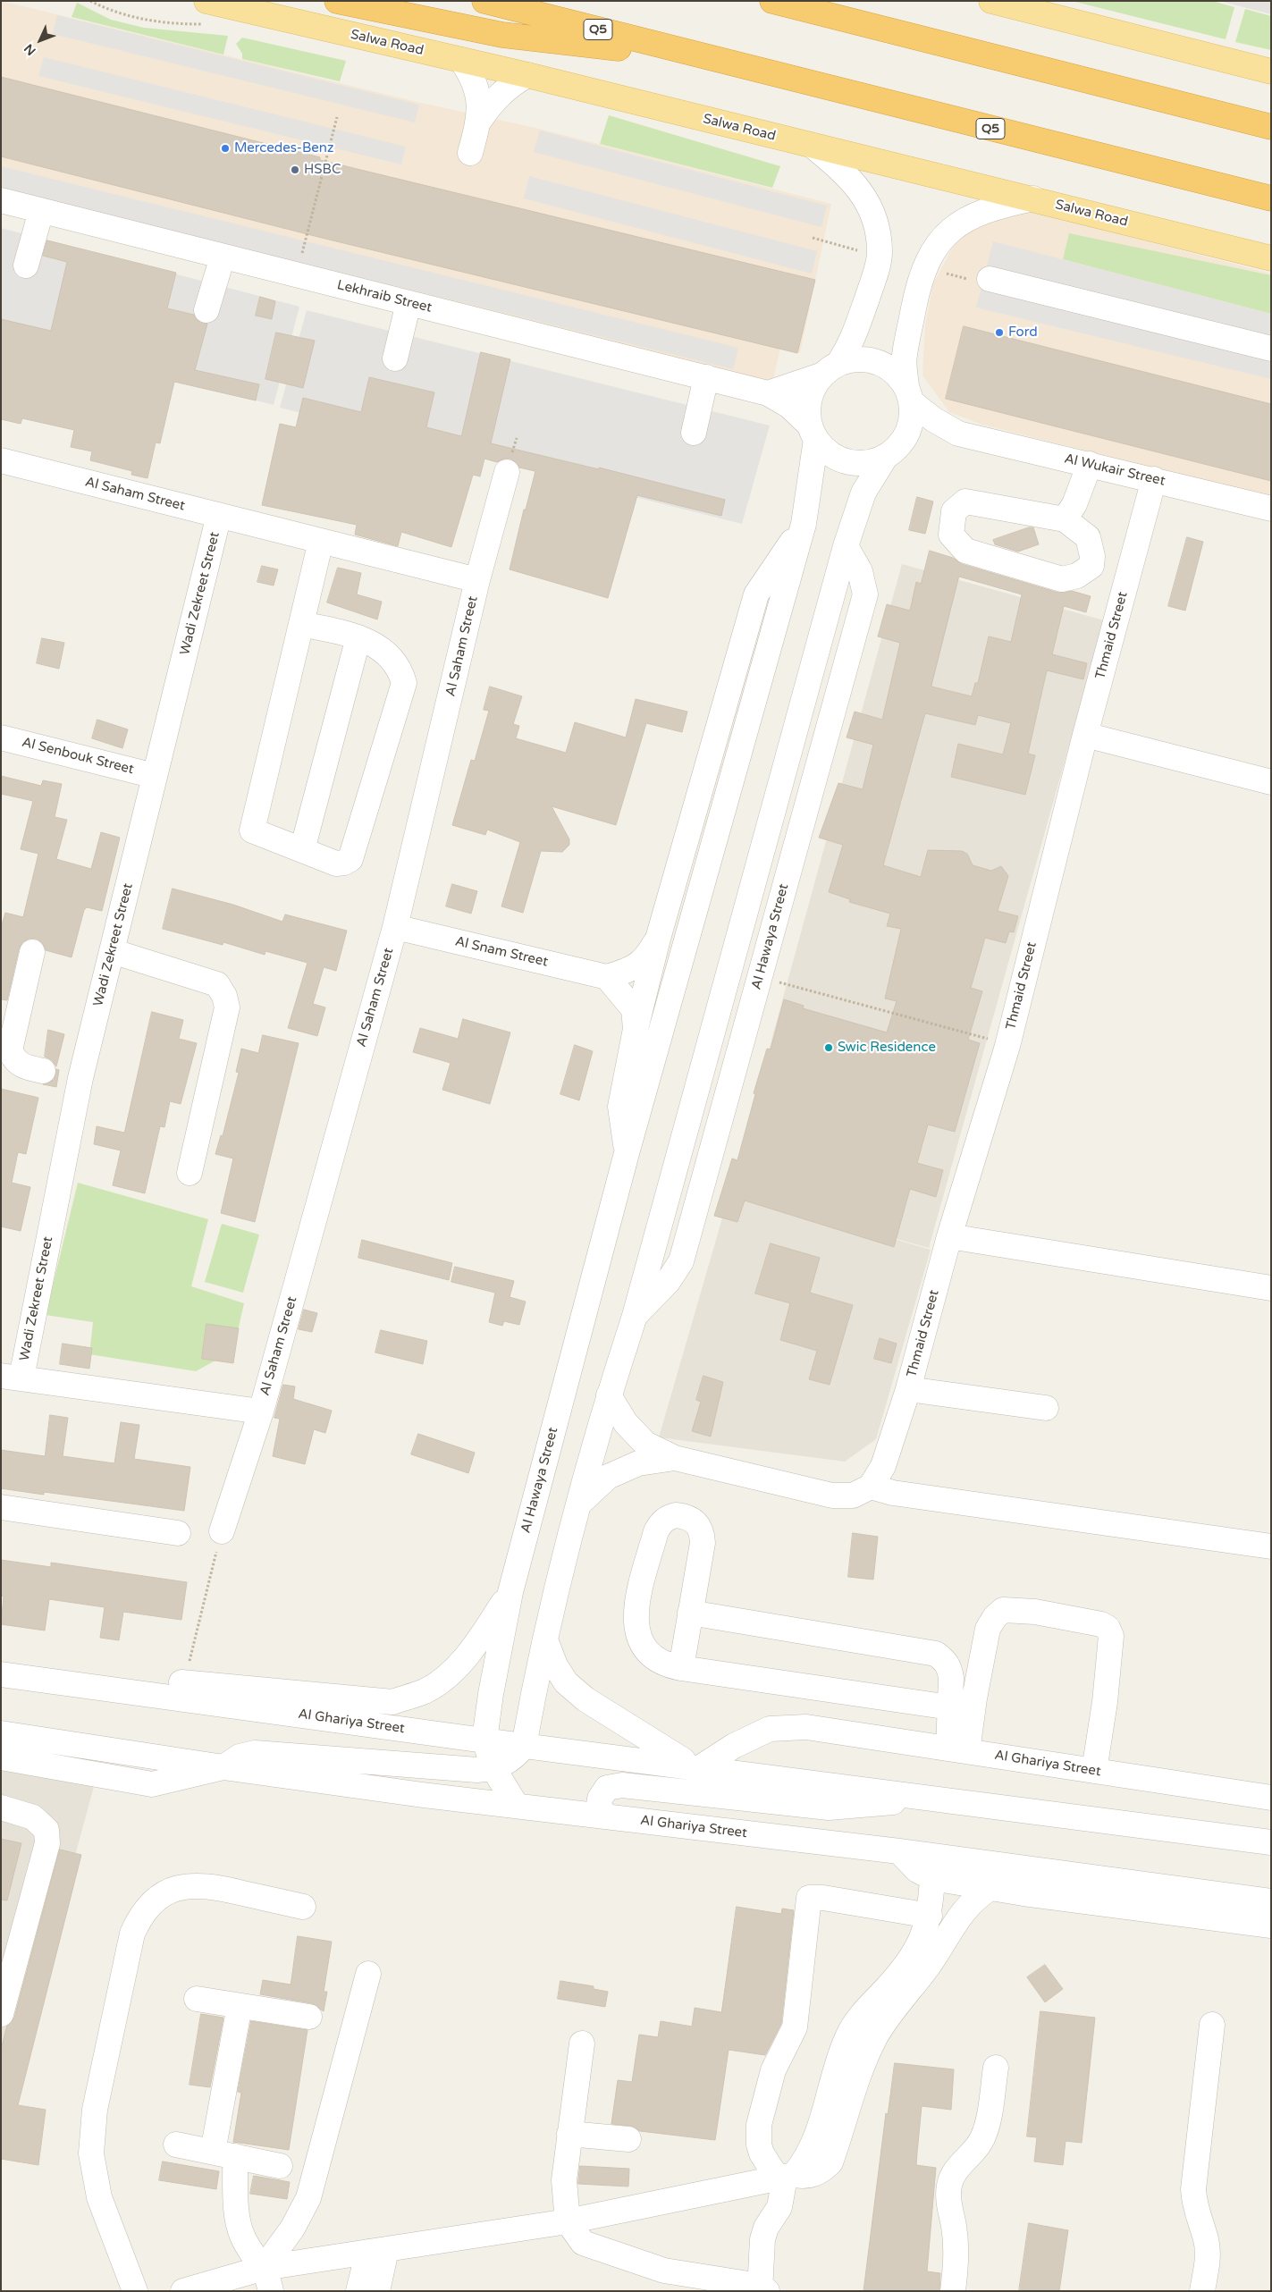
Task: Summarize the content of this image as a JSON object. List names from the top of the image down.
{
  "streets": {
    "highway": ["Q5"],
    "main road": ["Salwa Road"],
    "street": [
      "Lekhraib Street",
      "Al Wukair Street",
      "Al Saham Street",
      "Wadi Zekreet Street",
      "Thmaid Street",
      "Al Senbouk Street",
      "Al Hawaya Street",
      "Al Snam Street",
      "Al Ghariya Street"
    ]
  },
  "crossings": [
    ["Lekhraib Street", "Al Wukair Street"],
    ["Lekhraib Street", "Al Hawaya Street"],
    ["Al Wukair Street", "Thmaid Street"],
    ["Al Wukair Street", "Al Hawaya Street"],
    ["Al Saham Street", "Wadi Zekreet Street"],
    ["Al Saham Street", "Al Snam Street"],
    ["Wadi Zekreet Street", "Al Senbouk Street"],
    ["Al Hawaya Street", "Al Ghariya Street"]
  ],
  "places": [
    "Mercedes-Benz",
    "HSBC",
    "Ford",
    "Swic Residence"
  ],
  "north": "bottom left"
}
